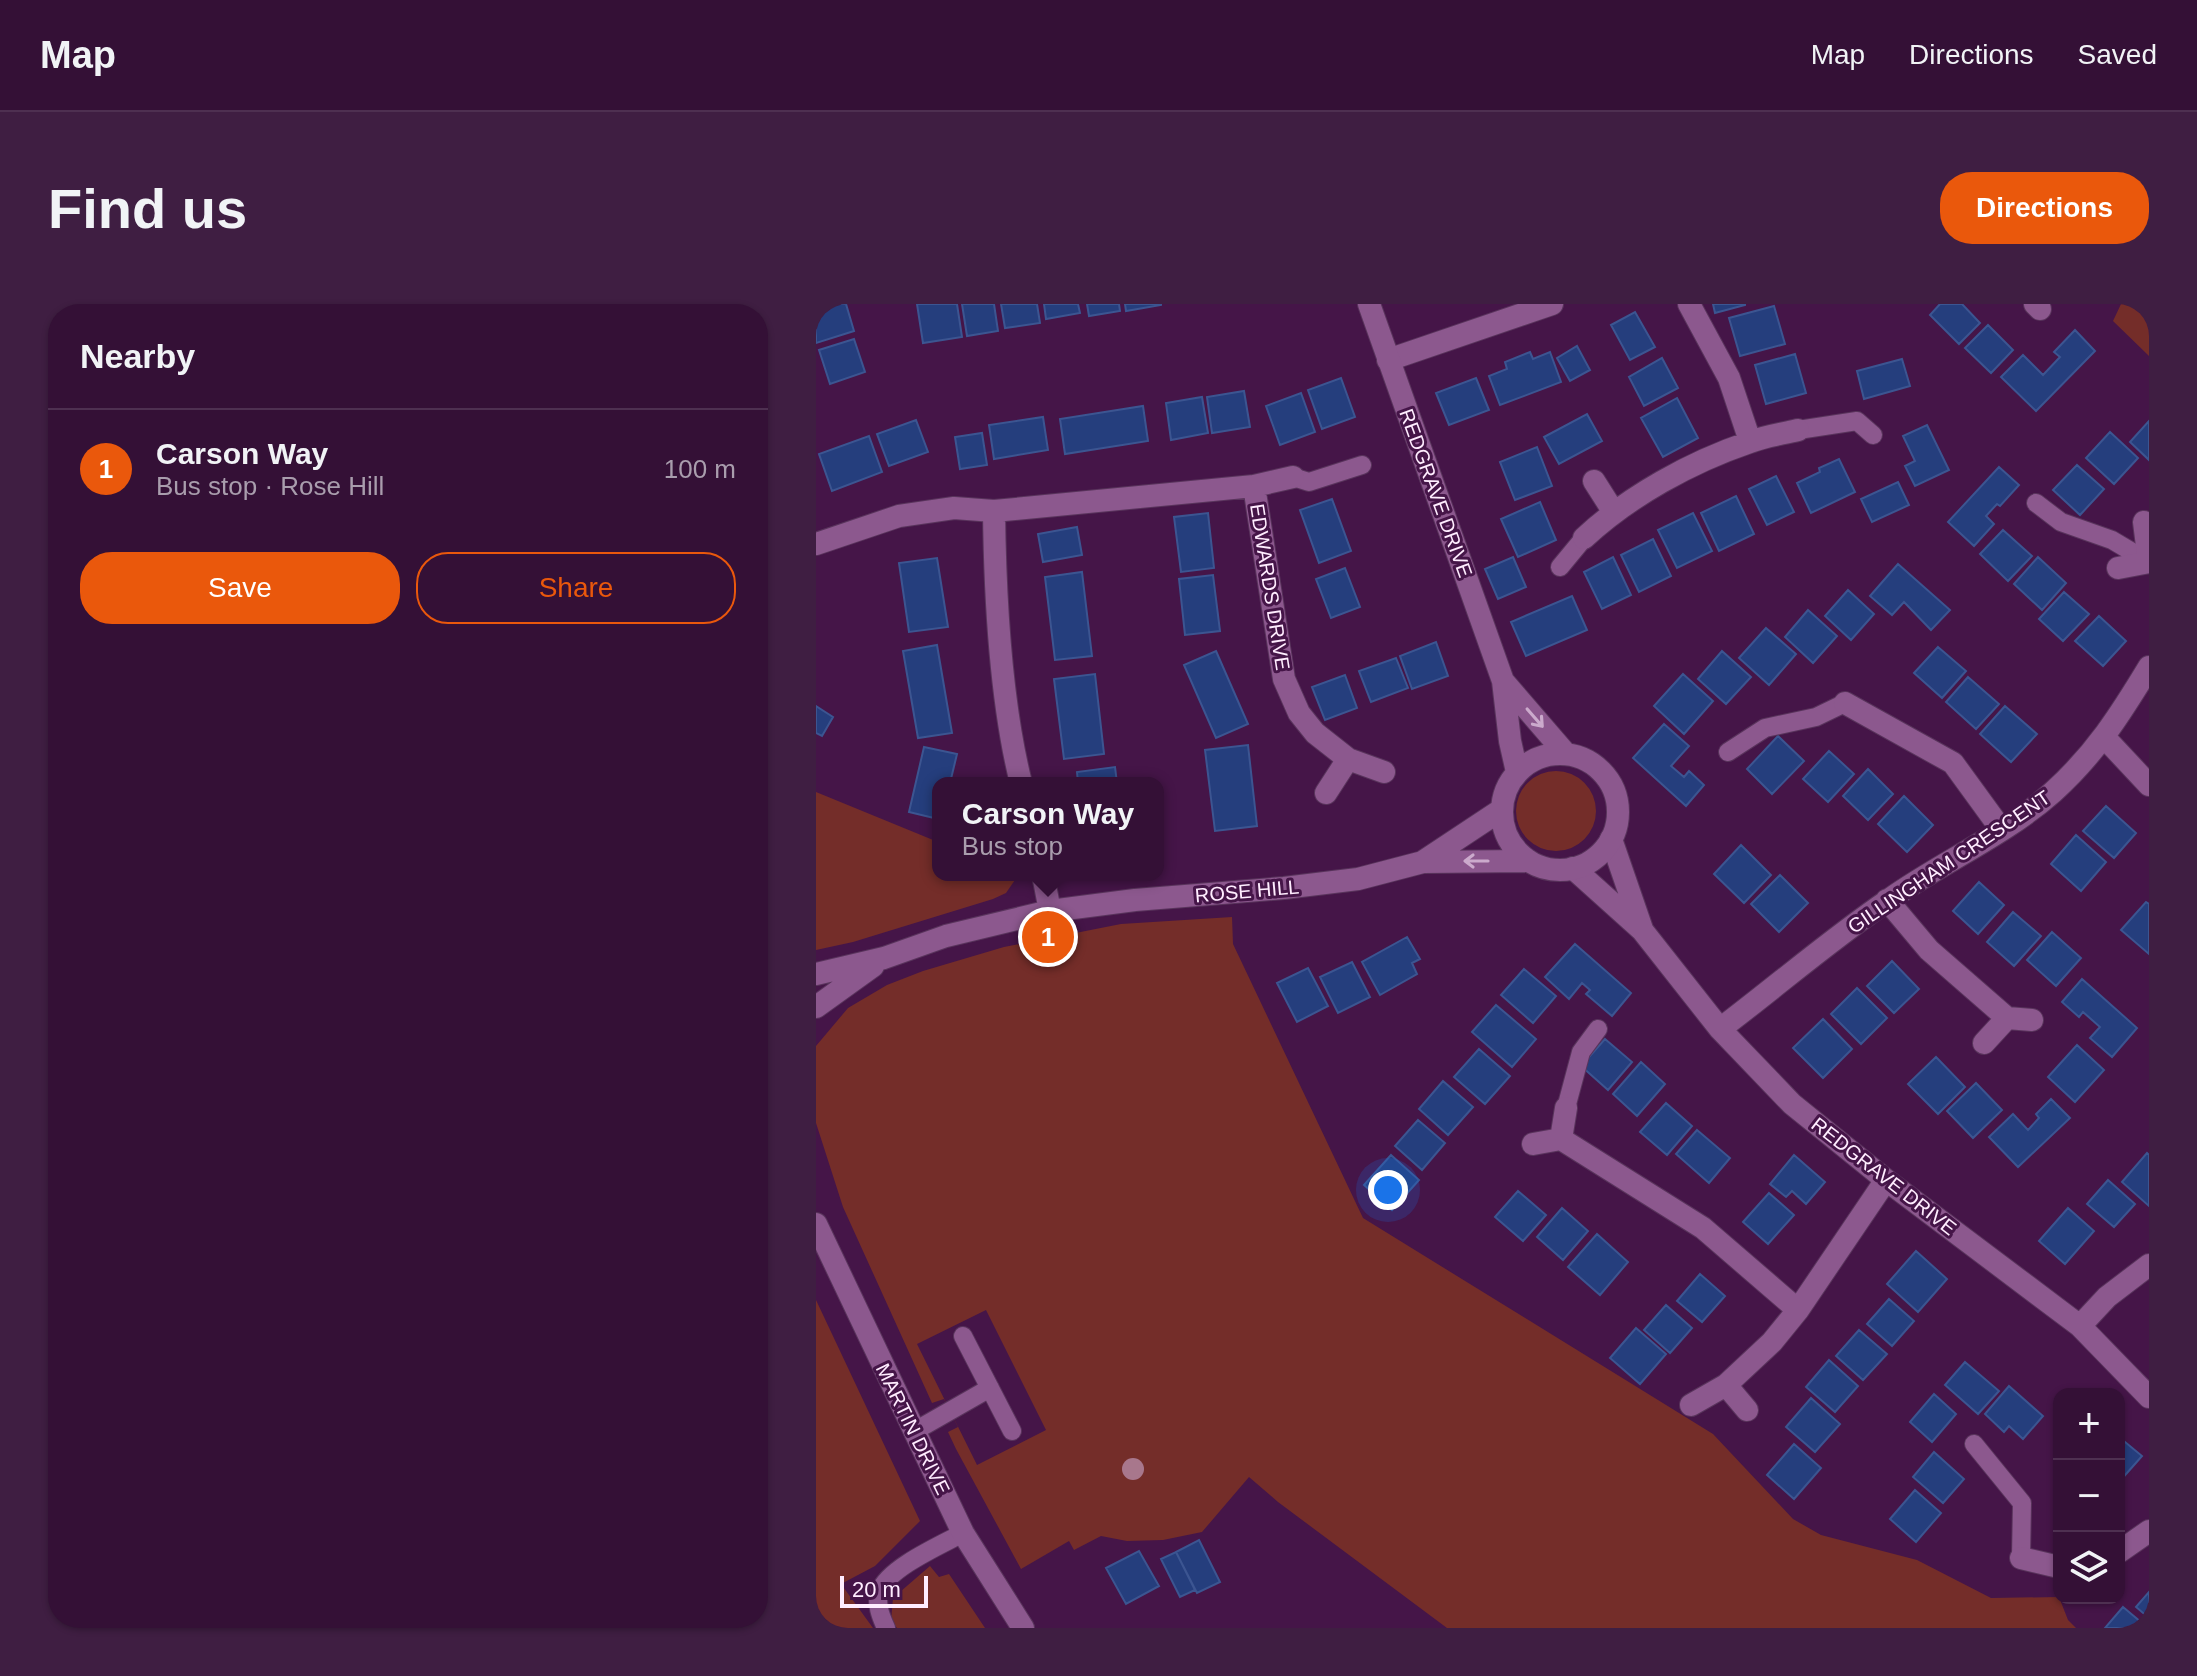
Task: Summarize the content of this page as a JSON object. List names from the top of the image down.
{
  "streets": {
    "street": [
      "REDGRAVE DRIVE",
      "EDWARDS DRIVE",
      "GILLINGHAM CRESCENT",
      "ROSE HILL",
      "MARTIN DRIVE"
    ]
  },
  "crossings": [
    ["REDGRAVE DRIVE", "GILLINGHAM CRESCENT"],
    ["REDGRAVE DRIVE", "ROSE HILL"]
  ],
  "scale_bar": "20 m",
  "page": {
    "header": "Map",
    "nav": ["Map", "Directions", "Saved"],
    "buttons": [
      "Directions",
      ["Save", "Share"]
    ],
    "title": "Find us",
    "heading": "Nearby",
    "list": [
      {
        "mark": "1",
        "name": "Carson Way",
        "note": "Bus stop · Rose Hill",
        "value": "100 m"
      }
    ],
    "popup": ["Carson Way", "Bus stop"],
    "pins": "1",
    "map_buttons": ["+", "−"],
    "scale": "20 m"
  }
}
